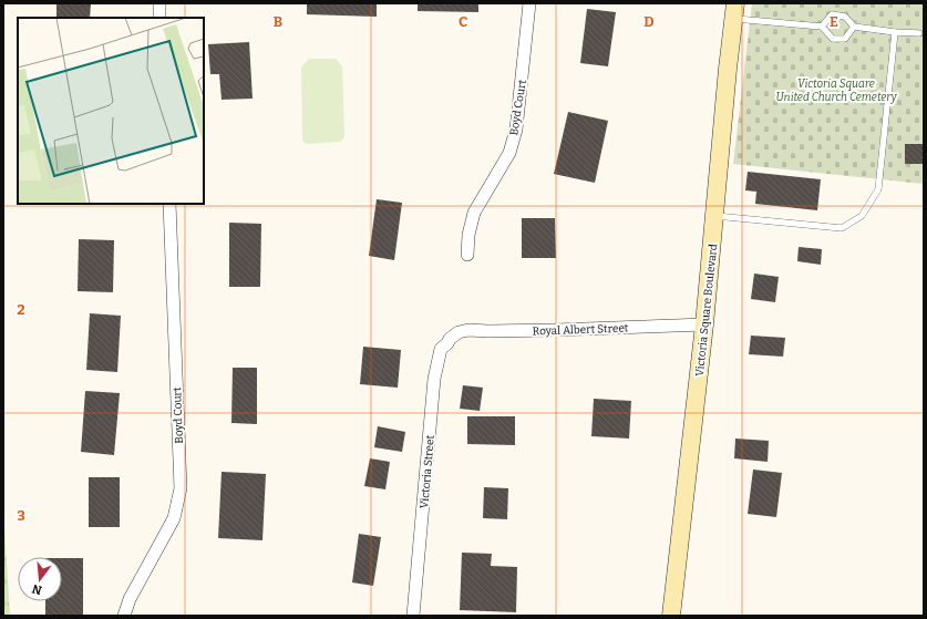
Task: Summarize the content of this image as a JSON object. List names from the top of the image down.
{
  "streets": {
    "street": [
      "Boyd Court",
      "Victoria Square Boulevard",
      "Royal Albert Street",
      "Victoria Street"
    ]
  },
  "crossings": [
    ["Victoria Square Boulevard", "Royal Albert Street"],
    ["Royal Albert Street", "Victoria Street"]
  ],
  "parks": ["Victoria Square United Church Cemetery"],
  "north": "bottom",
  "grid": {
    "columns": [
      "B",
      "C",
      "D",
      "E"
    ],
    "rows": ["2", "3"]
  }
}
